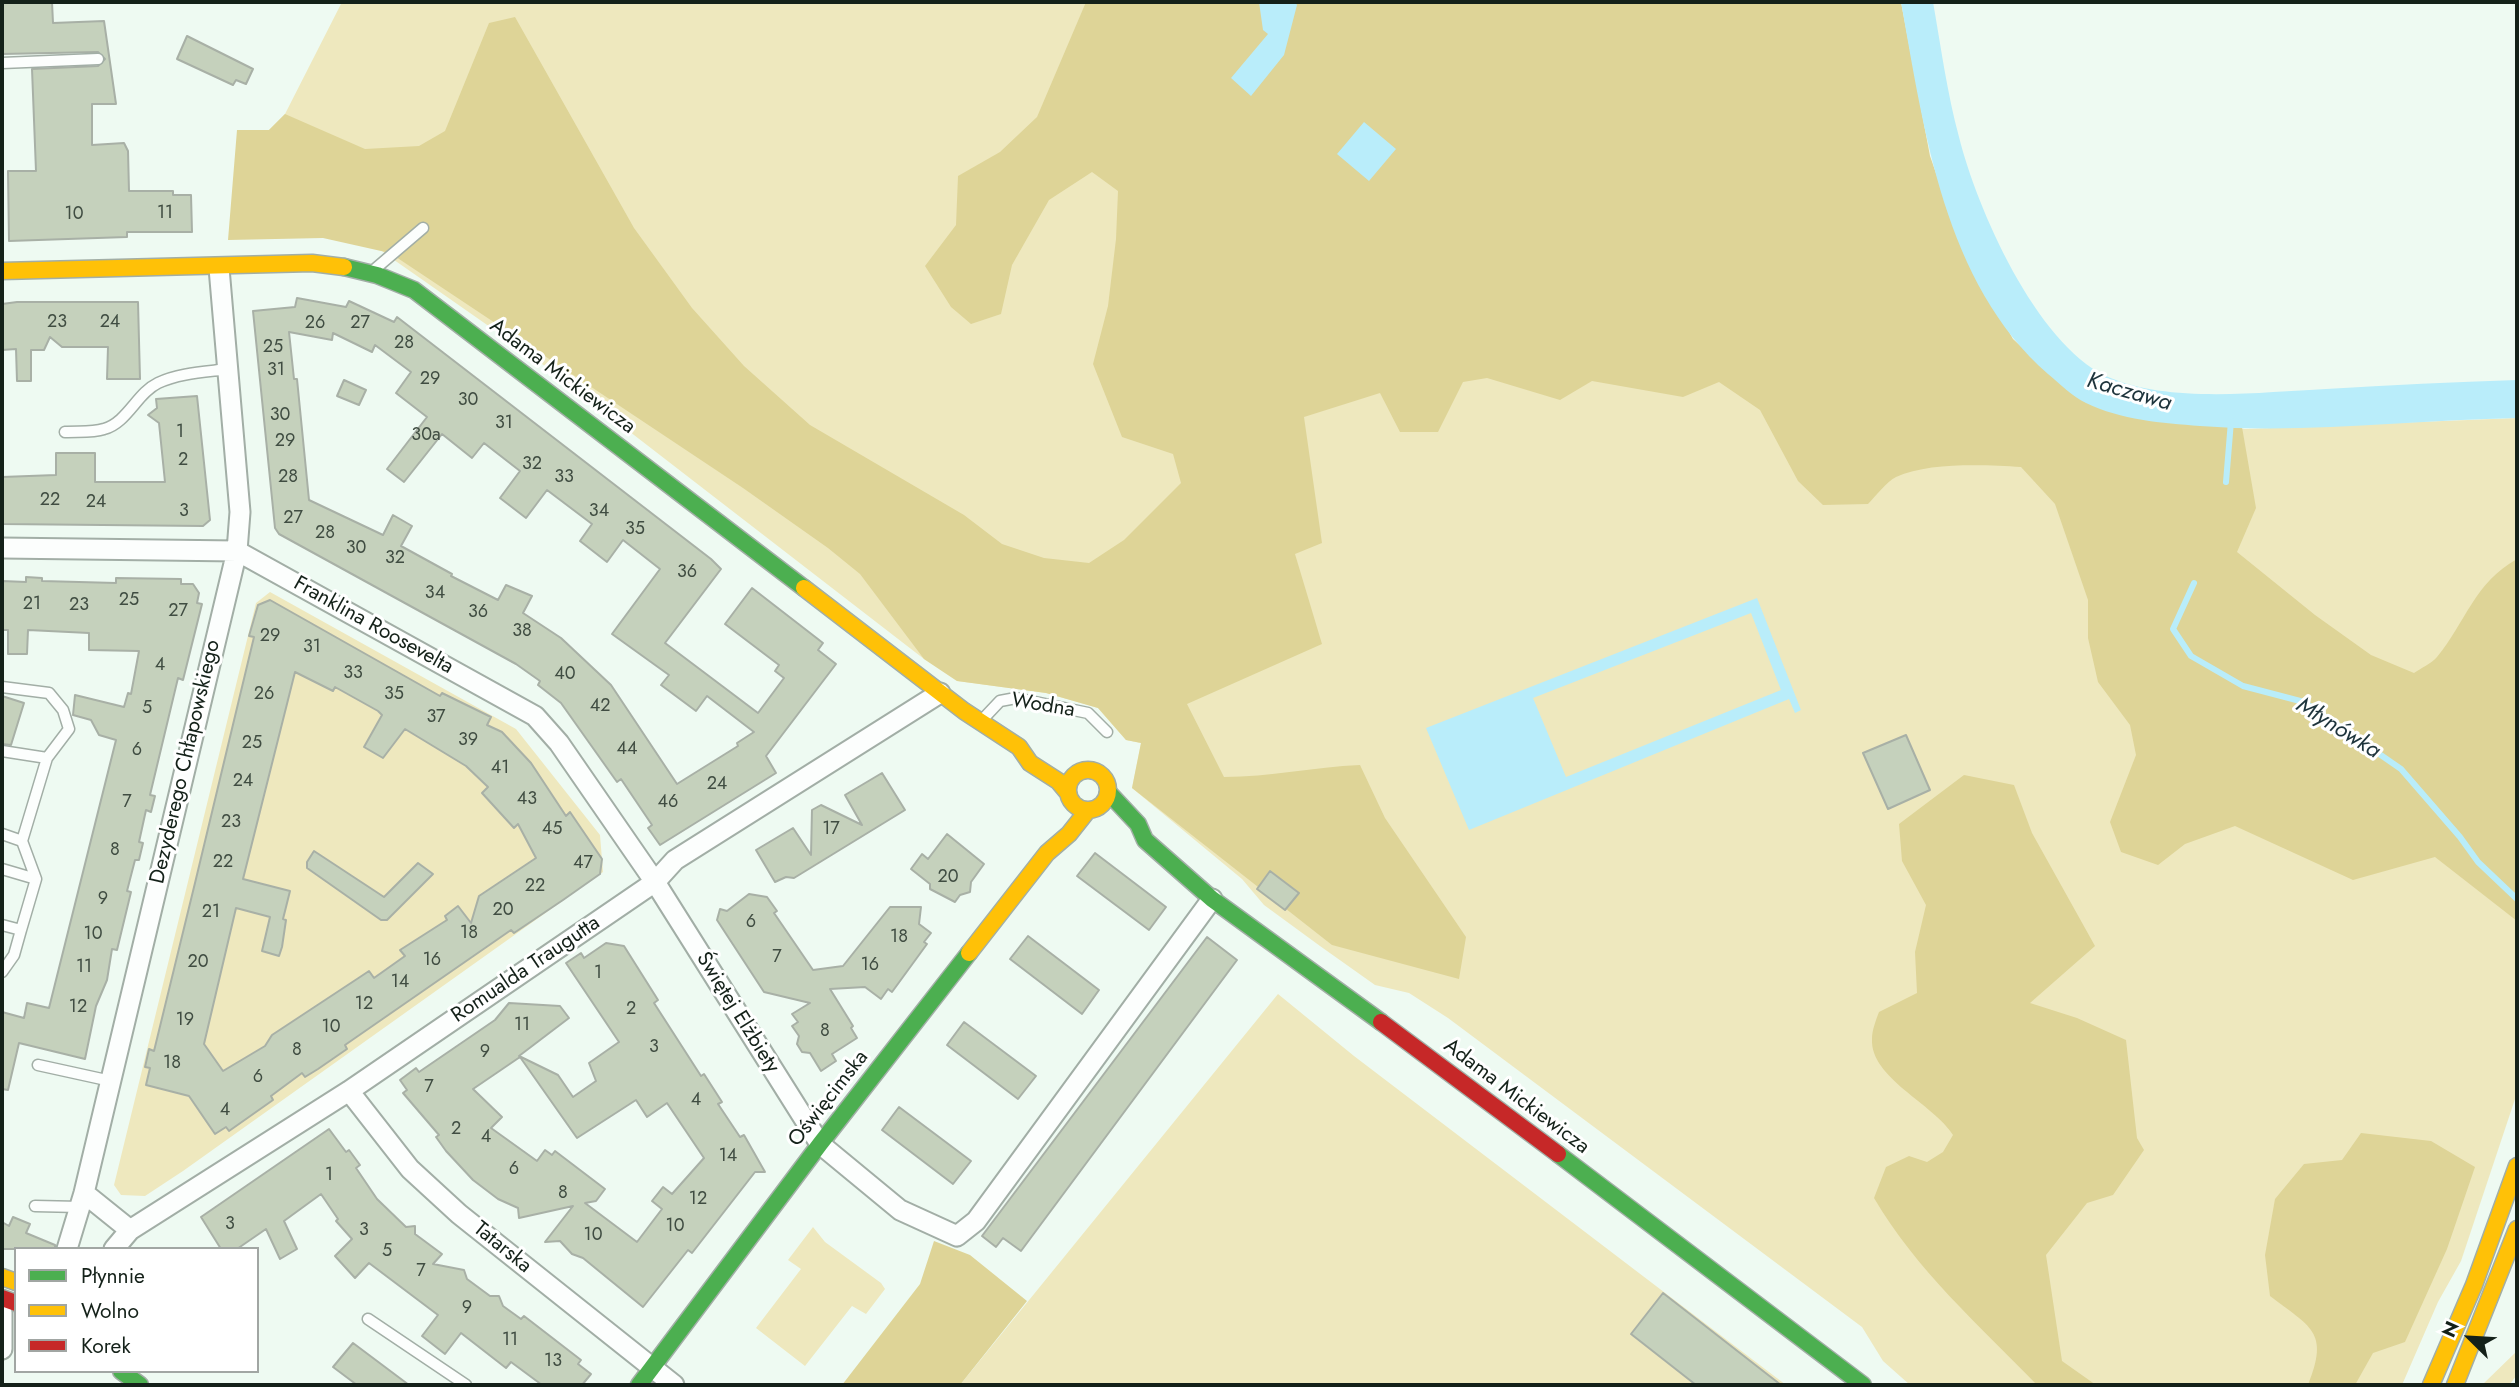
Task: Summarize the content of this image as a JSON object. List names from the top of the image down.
{
  "streets": {
    "street": [
      "Adama Mickiewicza",
      "Franklina Roosevelta",
      "Dezyderego Chłapowskiego",
      "Romualda Traugutta",
      "Świętej Elżbiety",
      "Oświęcimska",
      "Tatarska"
    ],
    "lane": ["Wodna"]
  },
  "crossings": [
    ["Adama Mickiewicza", "Wodna"],
    ["Adama Mickiewicza", "Dezyderego Chłapowskiego"],
    ["Adama Mickiewicza", "Romualda Traugutta"],
    ["Adama Mickiewicza", "Świętej Elżbiety"],
    ["Adama Mickiewicza", "Oświęcimska"],
    ["Franklina Roosevelta", "Dezyderego Chłapowskiego"],
    ["Franklina Roosevelta", "Romualda Traugutta"],
    ["Franklina Roosevelta", "Świętej Elżbiety"],
    ["Romualda Traugutta", "Świętej Elżbiety"],
    ["Romualda Traugutta", "Tatarska"],
    ["Świętej Elżbiety", "Oświęcimska"],
    ["Oświęcimska", "Tatarska"]
  ],
  "water": ["Kaczawa", "Młynówka"],
  "house_numbers": [
    "11",
    "10",
    "23",
    "24",
    "26",
    "27",
    "28",
    "25",
    "31",
    "29",
    "30",
    "30",
    "31",
    "1",
    "30a",
    "29",
    "2",
    "32",
    "28",
    "33",
    "22",
    "24",
    "3",
    "34",
    "27",
    "35",
    "28",
    "30",
    "32",
    "36",
    "34",
    "25",
    "21",
    "23",
    "27",
    "36",
    "38",
    "29",
    "31",
    "4",
    "33",
    "40",
    "26",
    "35",
    "42",
    "5",
    "37",
    "39",
    "25",
    "44",
    "6",
    "41",
    "24",
    "24",
    "43",
    "7",
    "46",
    "23",
    "45",
    "17",
    "8",
    "22",
    "47",
    "20",
    "22",
    "9",
    "20",
    "21",
    "6",
    "18",
    "10",
    "18",
    "7",
    "16",
    "20",
    "16",
    "11",
    "1",
    "14",
    "12",
    "12",
    "2",
    "19",
    "11",
    "10",
    "8",
    "3",
    "8",
    "9",
    "18",
    "6",
    "7",
    "4",
    "4",
    "2",
    "4",
    "14",
    "6",
    "1",
    "8",
    "12",
    "3",
    "10",
    "3",
    "10",
    "5",
    "7",
    "9",
    "11",
    "13"
  ],
  "legend": ["Płynnie", "Wolno", "Korek"],
  "north": "top left"
}
